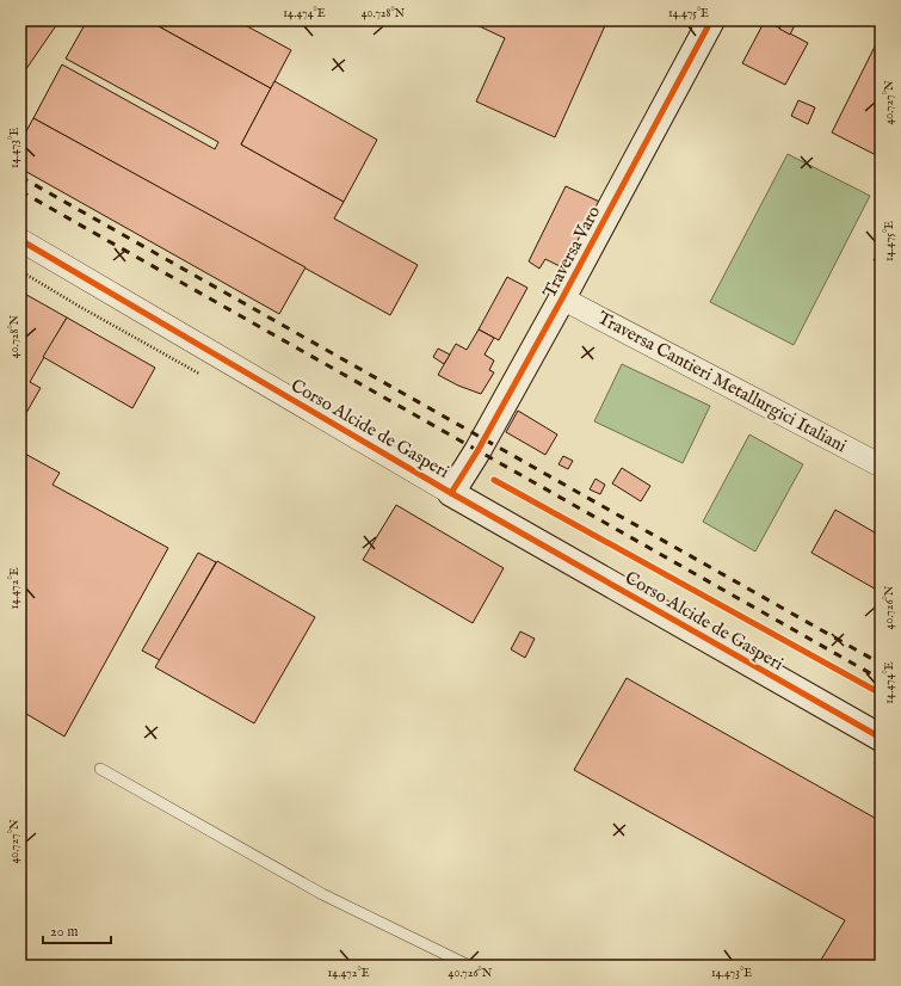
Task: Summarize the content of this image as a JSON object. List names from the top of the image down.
{
  "streets": {
    "street": ["Traversa Varo", "Traversa Cantieri Metallurgici Italiani", "Corso Alcide de Gasperi"]
  },
  "crossings": [
    ["Traversa Varo", "Traversa Cantieri Metallurgici Italiani"],
    ["Traversa Varo", "Corso Alcide de Gasperi"]
  ],
  "scale_bar": "20 m",
  "coordinates": [
    "14.474°E",
    "40.728°N",
    "14.475°E",
    "40.727°N",
    "14.473°E",
    "14.472°E",
    "40.726°N"
  ]
}
